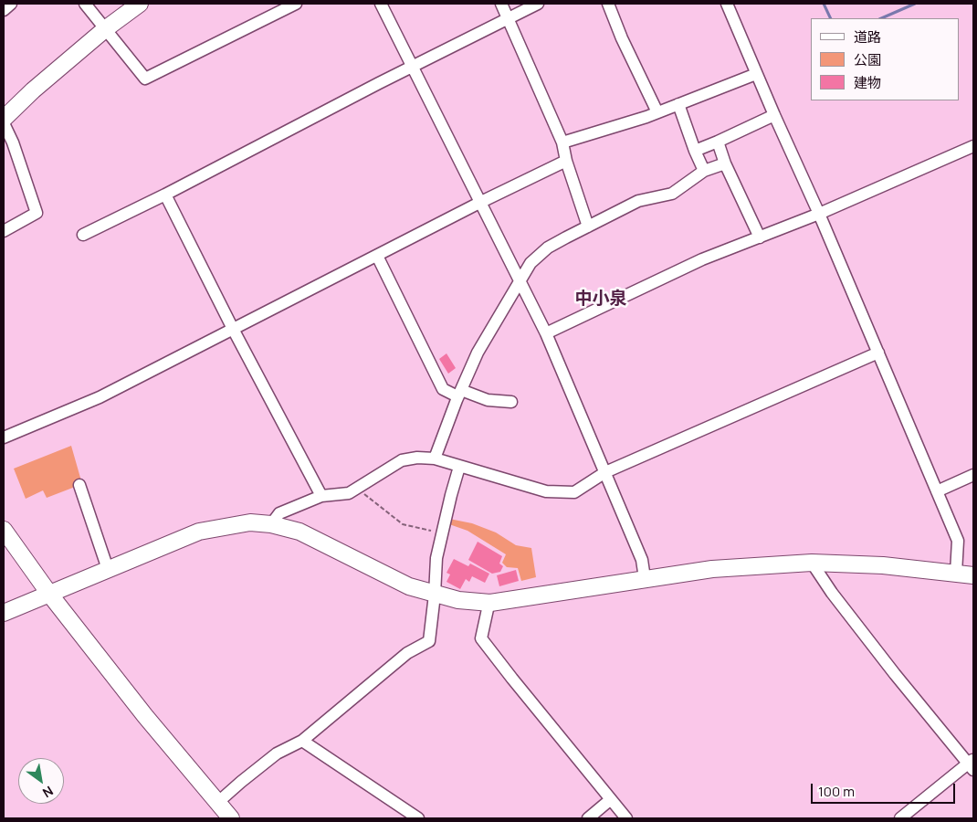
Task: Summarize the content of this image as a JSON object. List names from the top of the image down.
{
  "districts": ["中小泉"],
  "legend": ["道路", "公園", "建物"],
  "scale_bar": "100 m",
  "north": "bottom right"
}
